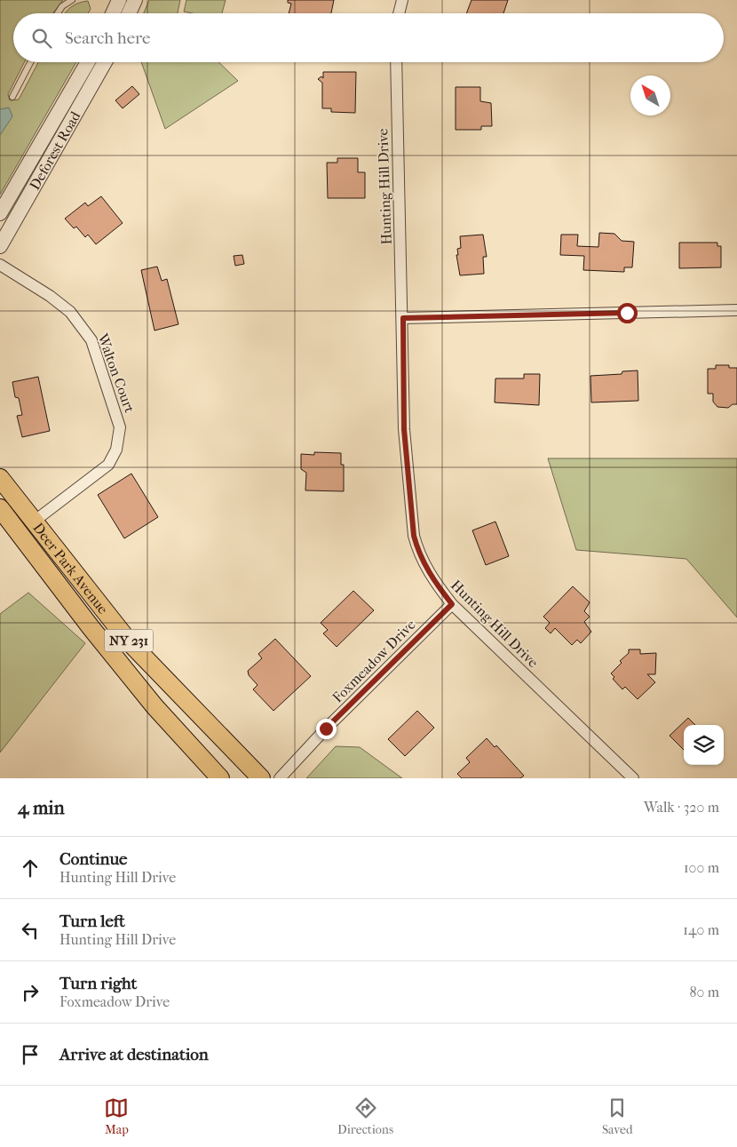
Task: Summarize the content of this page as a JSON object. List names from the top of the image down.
{
  "streets": {
    "main road": ["Deer Park Avenue", "NY 231"],
    "street": [
      "Deforest Road",
      "Hunting Hill Drive",
      "Walton Court",
      "Foxmeadow Drive"
    ]
  },
  "crossings": [
    ["Hunting Hill Drive", "Foxmeadow Drive"],
    ["Walton Court", "Deer Park Avenue"]
  ],
  "north": "top left",
  "page": {
    "search": "Search here",
    "heading": ["4 min", "Walk · 320 m"],
    "list": [
      ["Continue", "Hunting Hill Drive", "100 m"],
      ["Turn left", "Hunting Hill Drive", "140 m"],
      ["Turn right", "Foxmeadow Drive", "80 m"],
      "Arrive at destination"
    ],
    "nav": ["Map", "Directions", "Saved"]
  }
}
